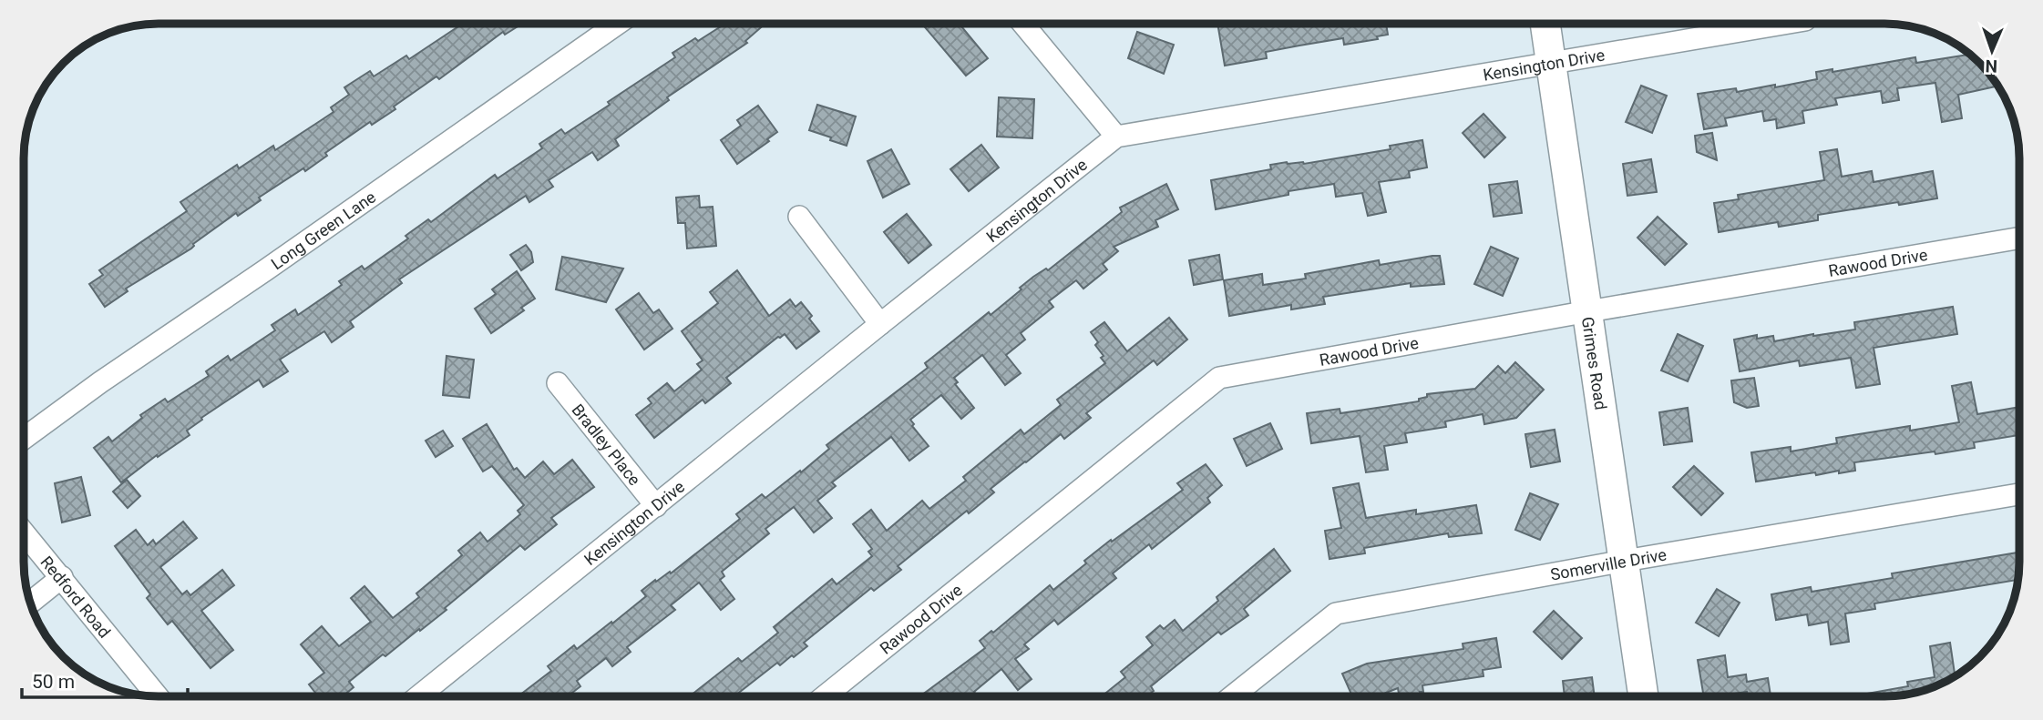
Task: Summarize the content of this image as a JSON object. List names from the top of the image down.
{
  "streets": {
    "street": [
      "Kensington Drive",
      "Long Green Lane",
      "Rawood Drive",
      "Grimes Road",
      "Bradley Place",
      "Somerville Drive",
      "Redford Road"
    ]
  },
  "crossings": [
    ["Kensington Drive", "Grimes Road"],
    ["Kensington Drive", "Bradley Place"],
    ["Rawood Drive", "Grimes Road"],
    ["Grimes Road", "Somerville Drive"]
  ],
  "scale_bar": "50 m",
  "north": "bottom"
}
